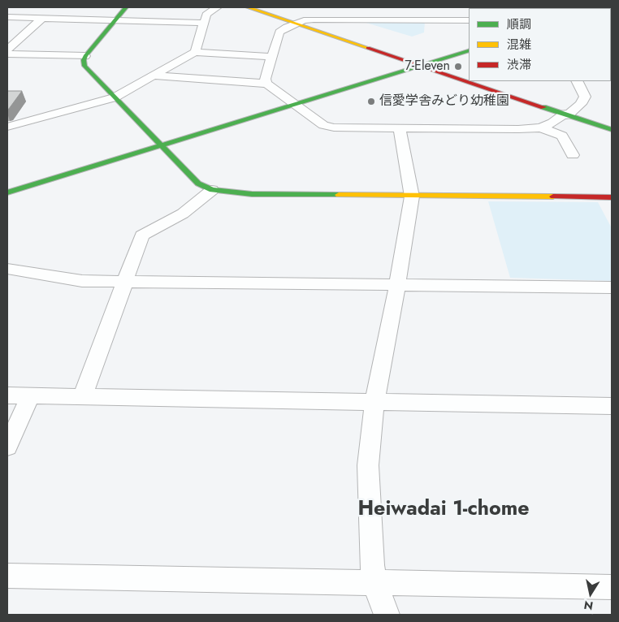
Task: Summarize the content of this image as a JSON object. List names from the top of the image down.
{
  "districts": ["Heiwadai 1-chome"],
  "places": ["7-Eleven", "信愛学舎みどり幼稚園"],
  "legend": ["順調", "混雑", "渋滞"],
  "north": "bottom"
}
